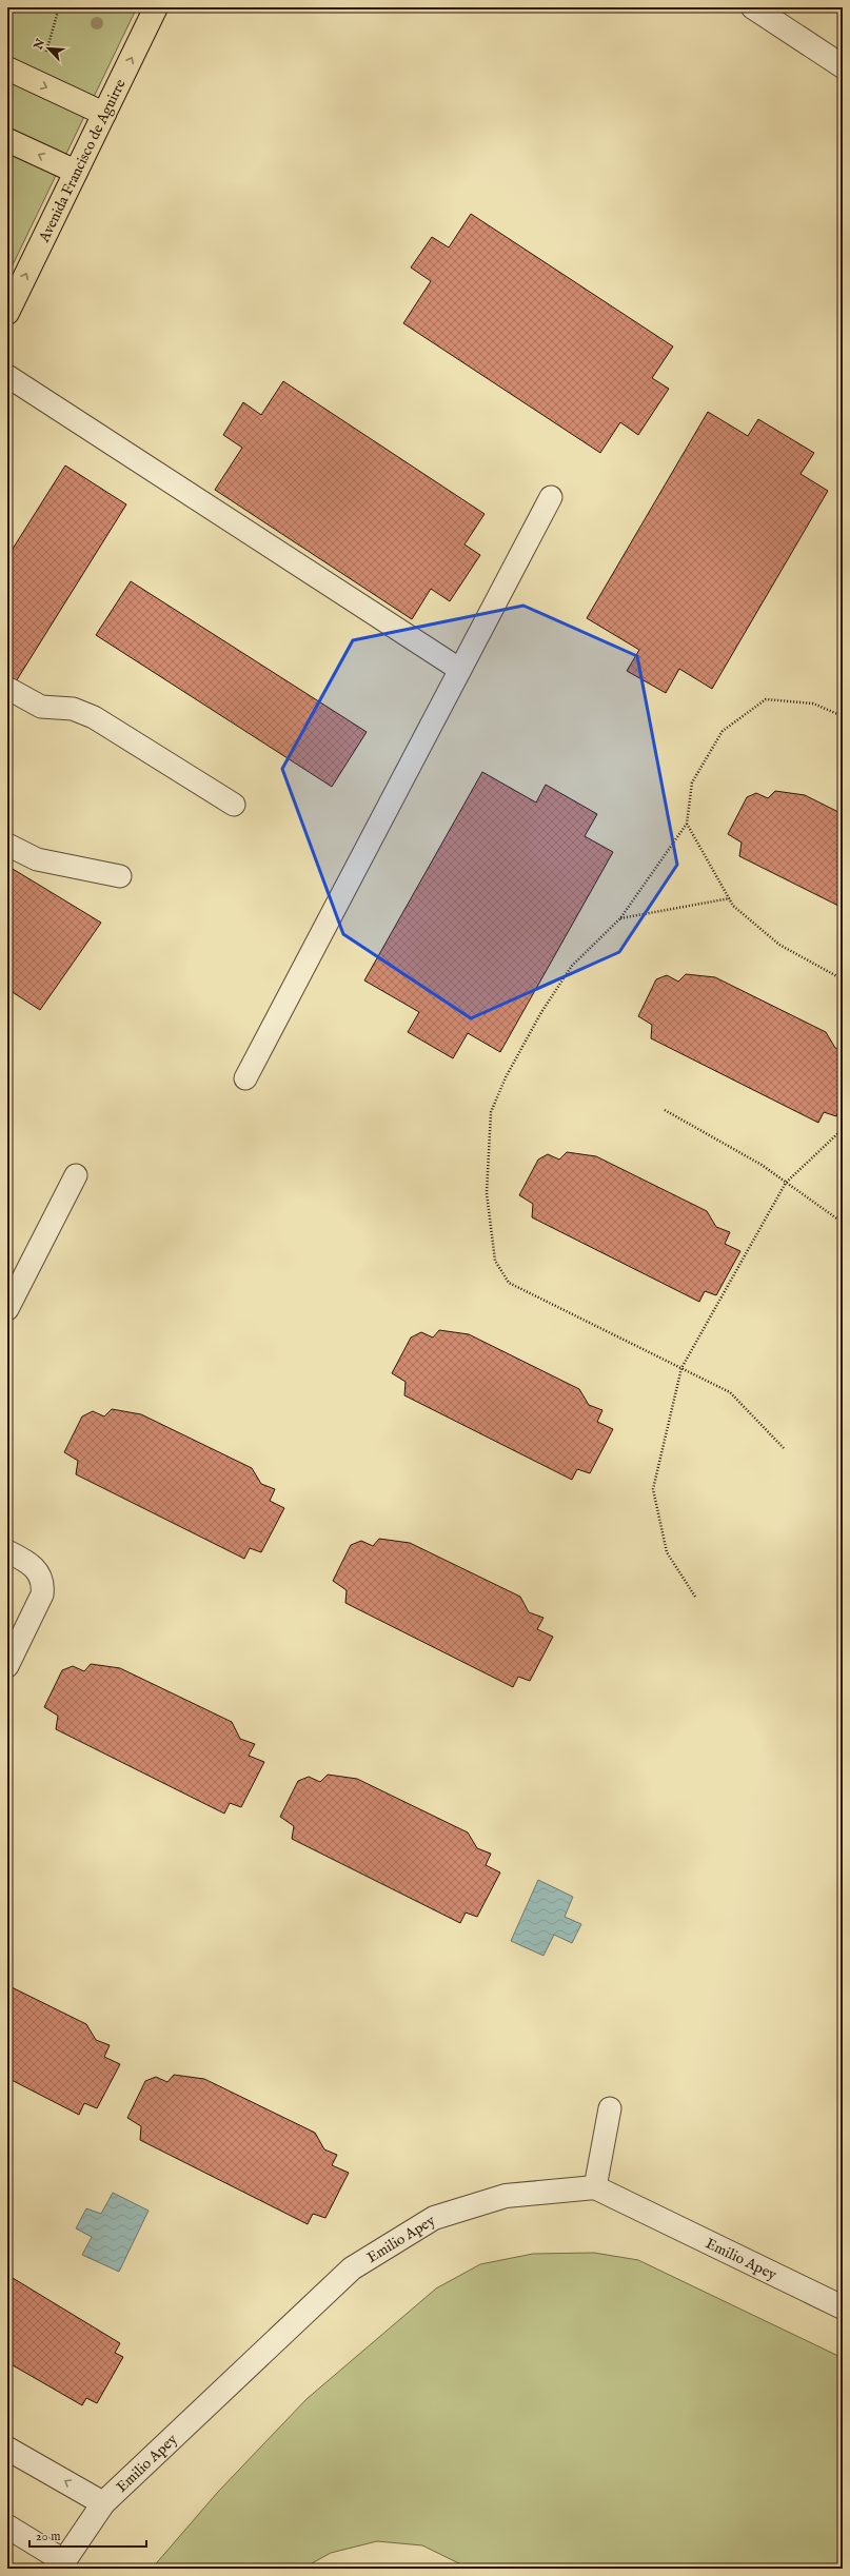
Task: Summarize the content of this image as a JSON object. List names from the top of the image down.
{
  "streets": {
    "main road": ["Avenida Francisco de Aguirre"],
    "street": ["Emilio Apey"]
  },
  "one_way": ["Avenida Francisco de Aguirre"],
  "scale_bar": "20 m",
  "north": "top left"
}
